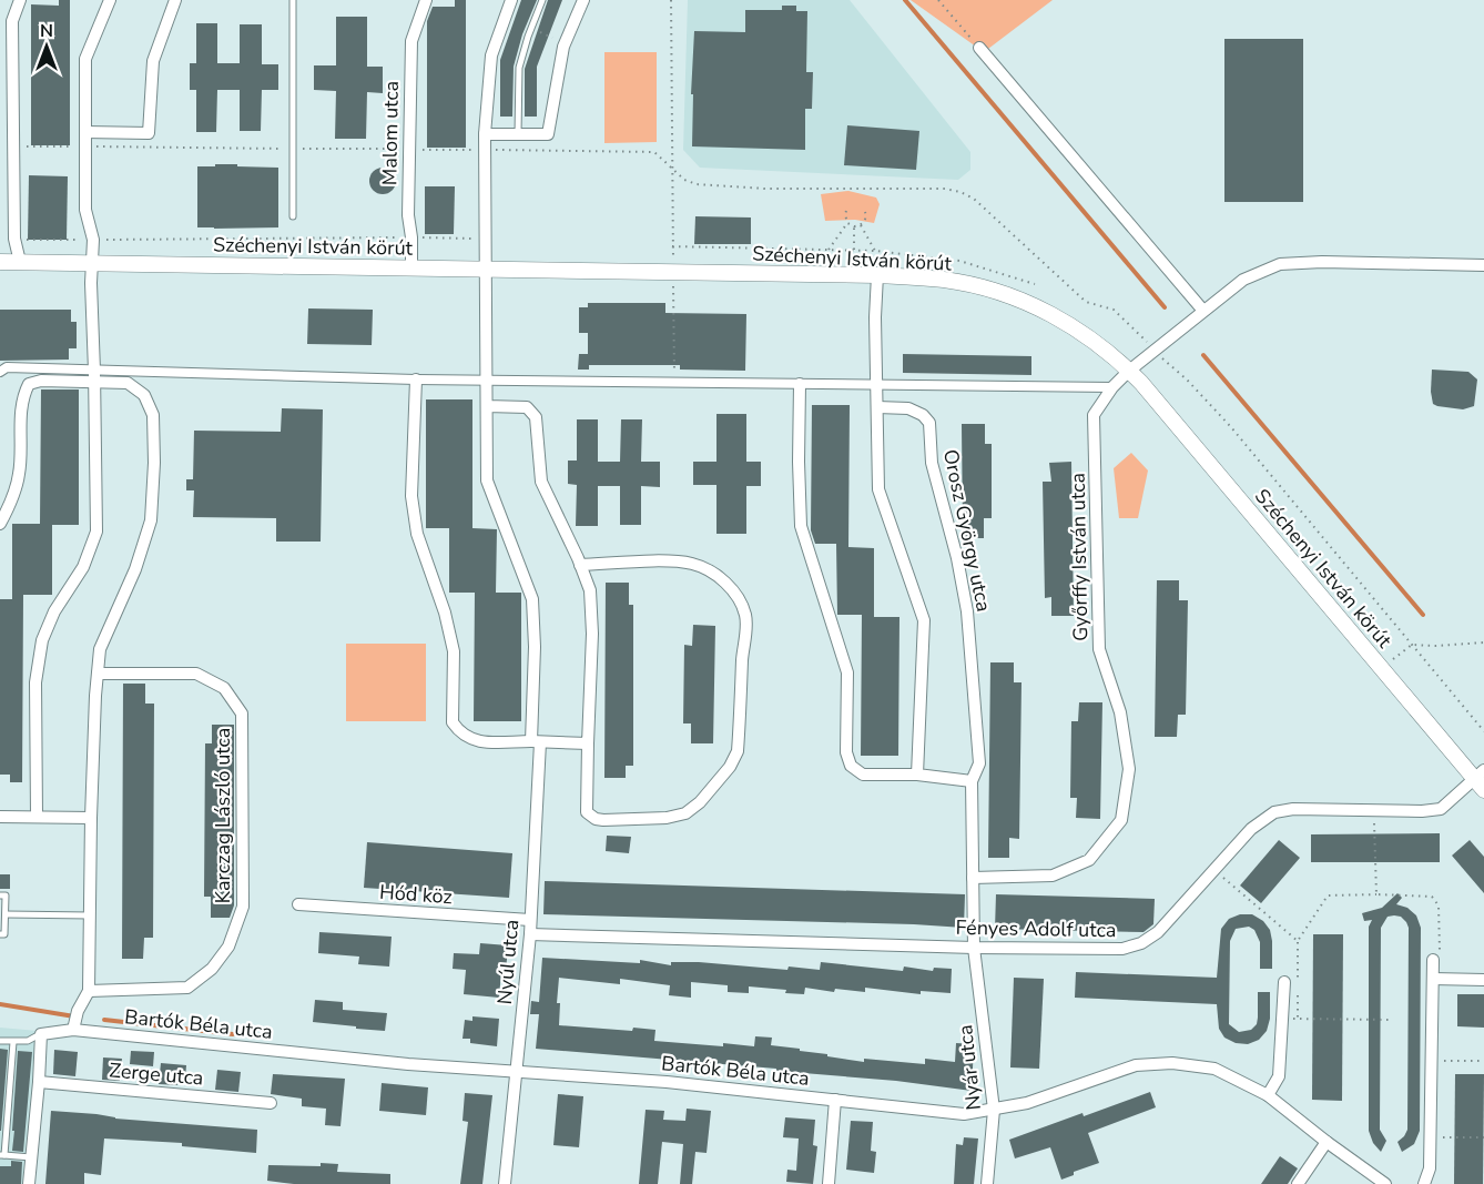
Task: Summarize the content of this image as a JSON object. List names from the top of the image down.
{
  "streets": {
    "street": [
      "Malom utca",
      "Széchenyi István körút",
      "Orosz György utca",
      "Győrffy István utca",
      "Karczag László utca",
      "Hód köz",
      "Fényes Adolf utca",
      "Nyúl utca",
      "Bartók Béla utca",
      "Nyár utca",
      "Zerge utca"
    ]
  },
  "crossings": [
    ["Malom utca", "Széchenyi István körút"],
    ["Széchenyi István körút", "Győrffy István utca"],
    ["Széchenyi István körút", "Fényes Adolf utca"],
    ["Széchenyi István körút", "Nyúl utca"],
    ["Orosz György utca", "Győrffy István utca"],
    ["Orosz György utca", "Fényes Adolf utca"],
    ["Orosz György utca", "Nyár utca"],
    ["Hód köz", "Nyúl utca"],
    ["Fényes Adolf utca", "Nyúl utca"],
    ["Fényes Adolf utca", "Nyár utca"],
    ["Nyúl utca", "Bartók Béla utca"],
    ["Bartók Béla utca", "Nyár utca"]
  ],
  "north": "top"
}
